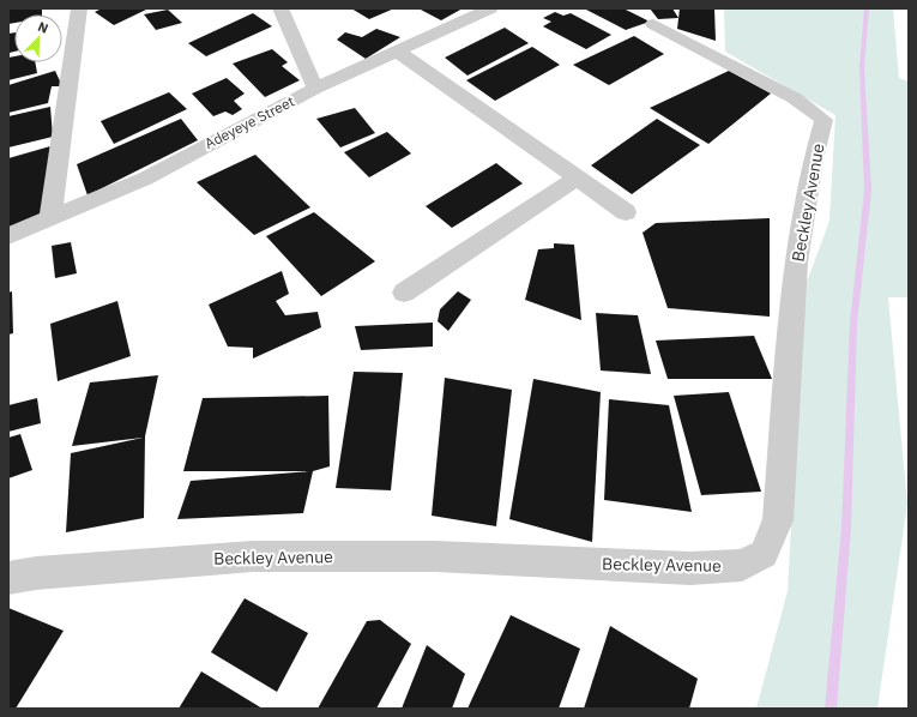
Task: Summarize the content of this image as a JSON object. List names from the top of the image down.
{
  "streets": {
    "street": ["Adeyeye Street", "Beckley Avenue"]
  },
  "north": "top right"
}
